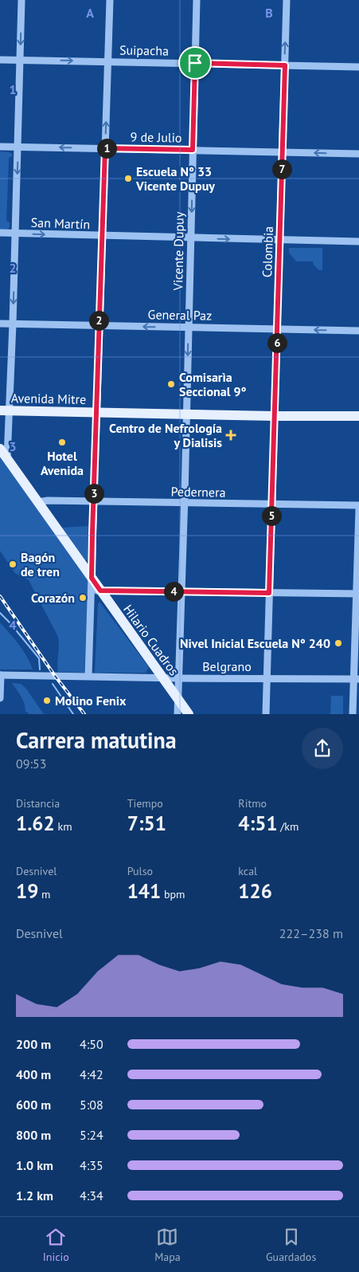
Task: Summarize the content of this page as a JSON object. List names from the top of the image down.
{
  "streets": {
    "main road": ["Avenida Mitre", "Hilario Cuadros"],
    "street": [
      "Suipacha",
      "9 de Julio",
      "San Martín",
      "Vicente Dupuy",
      "Colombia",
      "General Paz",
      "Pedernera",
      "Belgrano"
    ]
  },
  "crossings": [
    ["Suipacha", "Vicente Dupuy"],
    ["Suipacha", "Colombia"],
    ["9 de Julio", "Vicente Dupuy"],
    ["9 de Julio", "Colombia"],
    ["San Martín", "Vicente Dupuy"],
    ["San Martín", "Colombia"],
    ["Vicente Dupuy", "General Paz"],
    ["Vicente Dupuy", "Avenida Mitre"],
    ["Vicente Dupuy", "Pedernera"],
    ["Vicente Dupuy", "Hilario Cuadros"],
    ["Vicente Dupuy", "Belgrano"],
    ["Colombia", "General Paz"],
    ["Colombia", "Avenida Mitre"],
    ["Colombia", "Pedernera"],
    ["Colombia", "Belgrano"],
    ["Pedernera", "Hilario Cuadros"],
    ["Hilario Cuadros", "Belgrano"]
  ],
  "one_way": ["9 de Julio", "San Martín", "General Paz"],
  "places": {
    "other": [
      "Escuela N° 33 Vicente Dupuy",
      "Comisarìa Seccional 9°",
      "Hotel Avenida",
      "Bagón de tren",
      "Corazón",
      "Nivel Inicial Escuela N° 240",
      "Molino Fenix"
    ],
    "health": ["Centro de Nefrología y Dialisis"]
  },
  "page": {
    "pins": [
      "1",
      "7",
      "2",
      "6",
      "3",
      "5",
      "4"
    ],
    "heading": ["Carrera matutina", "09:53"],
    "stats": [
      ["Distancia", "1.62 km"],
      ["Tiempo", "7:51"],
      ["Ritmo", "4:51 /km"],
      ["Desnivel", "19 m"],
      ["Pulso", "141 bpm"],
      ["kcal", "126"]
    ],
    "chart": ["Desnivel", "222–238 m"],
    "list": [
      {
        "name": "200 m",
        "note": "4:50"
      },
      {
        "name": "400 m",
        "note": "4:42"
      },
      {
        "name": "600 m",
        "note": "5:08"
      },
      {
        "name": "800 m",
        "note": "5:24"
      },
      {
        "name": "1.0 km",
        "note": "4:35"
      },
      {
        "name": "1.2 km",
        "note": "4:34"
      }
    ],
    "tabs": ["Inicio", "Mapa", "Guardados"]
  },
  "grid": {
    "columns": ["A", "B"],
    "rows": [
      "1",
      "2",
      "3",
      "4"
    ]
  }
}
